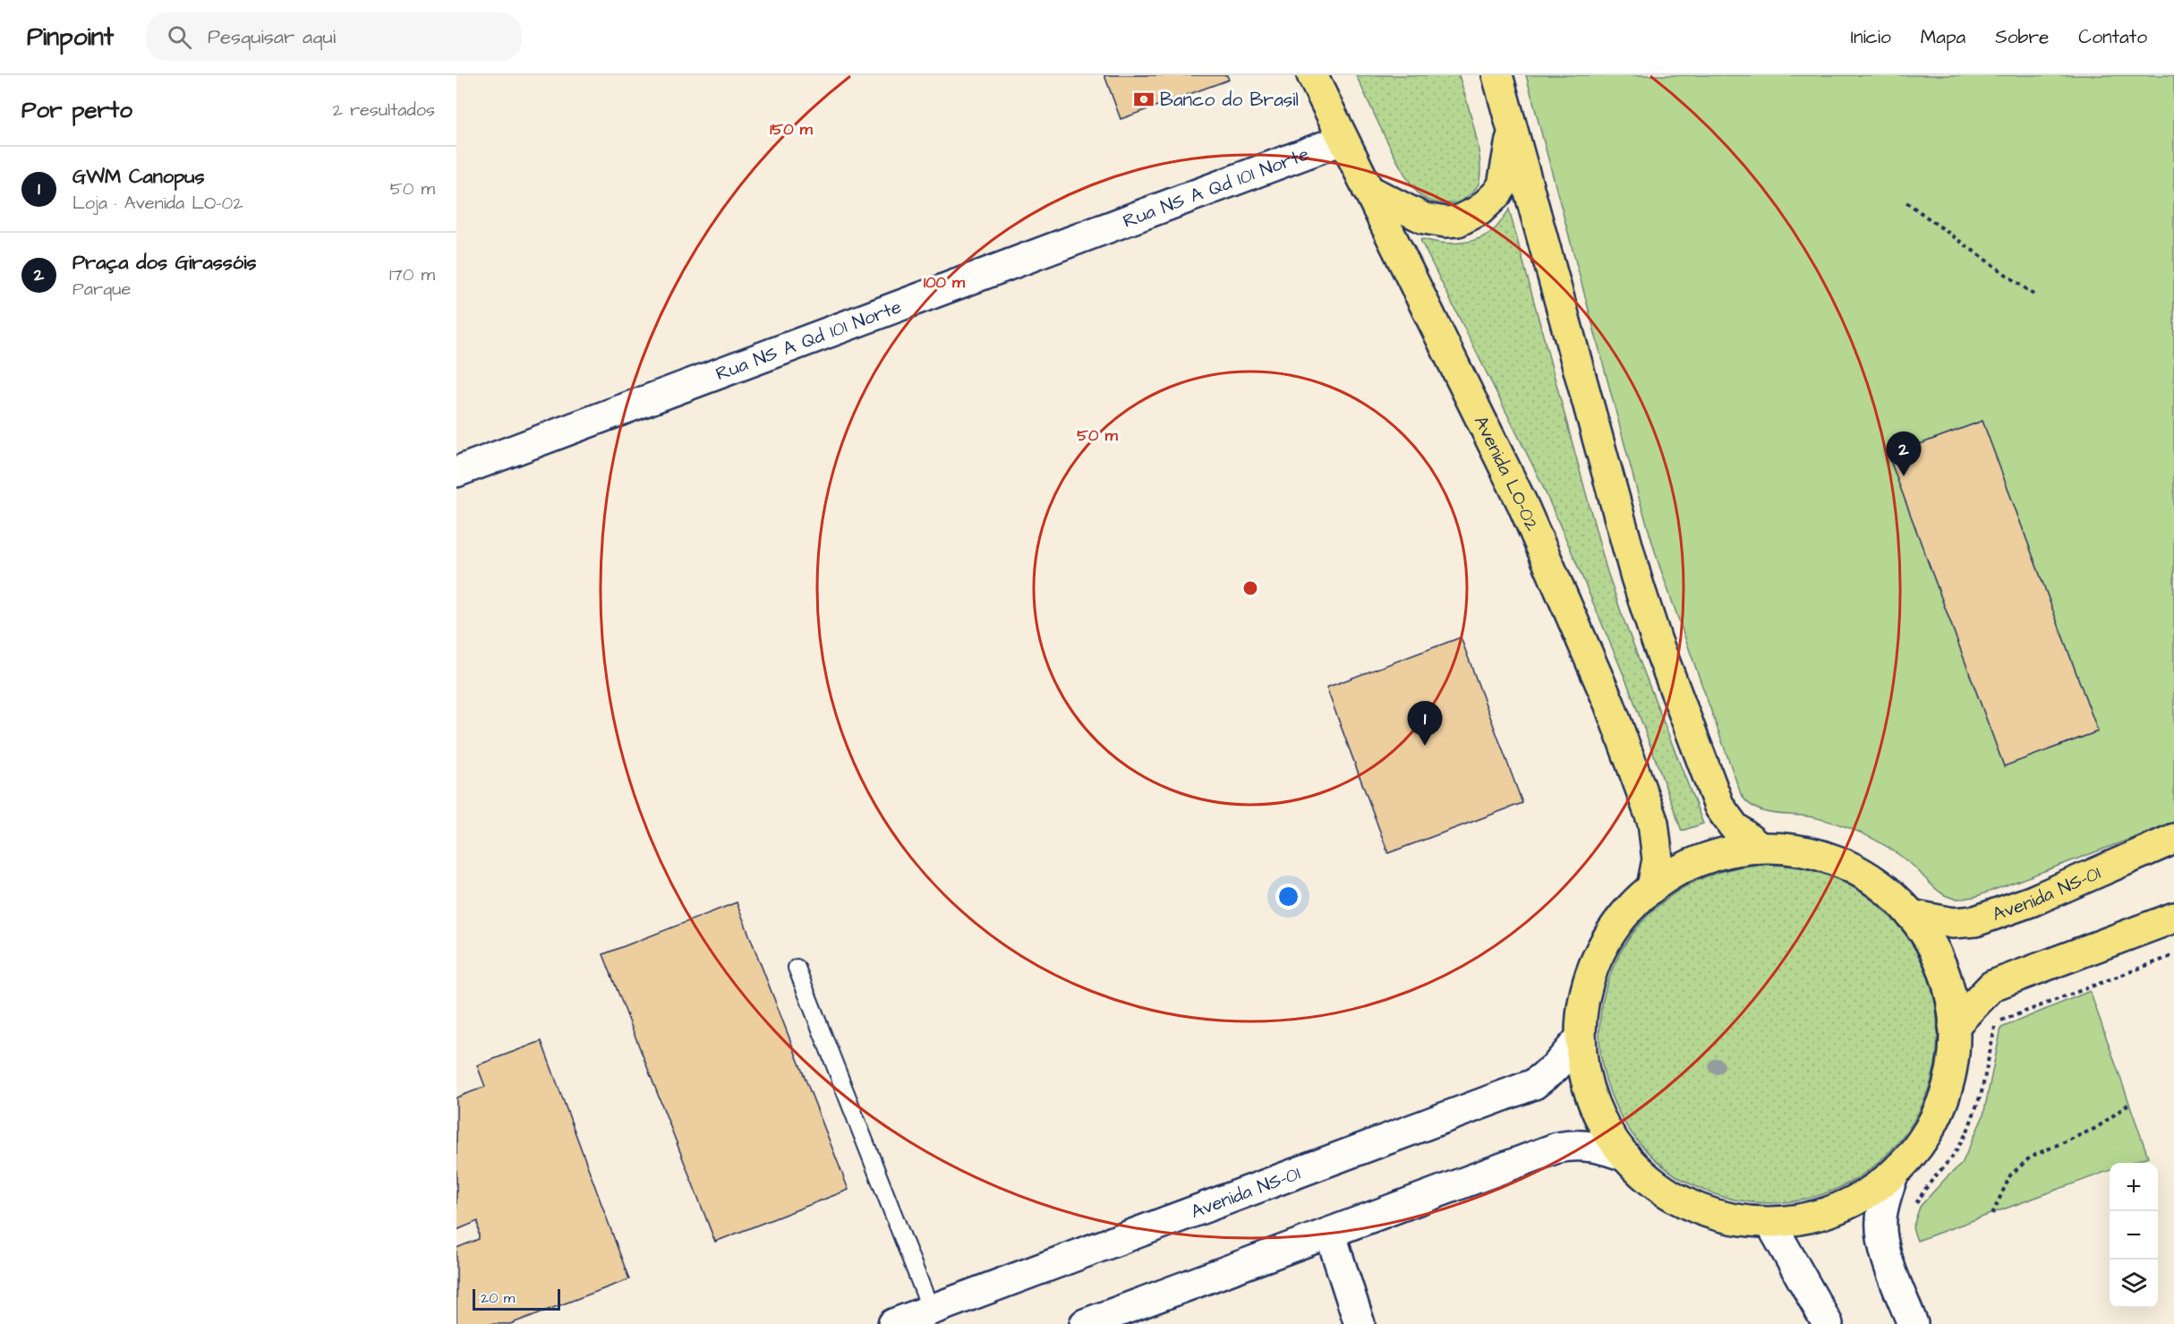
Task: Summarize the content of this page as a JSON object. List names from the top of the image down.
{
  "streets": {
    "main road": ["Avenida LO-02", "Avenida NS-01"],
    "street": ["Rua NS A Qd 101 Norte"]
  },
  "crossings": [
    ["Rua NS A Qd 101 Norte", "Avenida LO-02"]
  ],
  "places": {
    "bank": ["Banco do Brasil"]
  },
  "scale_bar": "20 m",
  "page": {
    "header": "Pinpoint",
    "search": "Pesquisar aqui",
    "nav": [
      "Início",
      "Mapa",
      "Sobre",
      "Contato"
    ],
    "heading": ["Por perto", "2 resultados"],
    "list": [
      {
        "mark": "1",
        "name": "GWM Canopus",
        "note": "Loja · Avenida LO-02",
        "value": "50 m"
      },
      {
        "mark": "2",
        "name": "Praça dos Girassóis",
        "note": "Parque",
        "value": "170 m"
      }
    ],
    "pins": ["2", "1"],
    "map_buttons": ["+", "−"],
    "scale": "20 m"
  },
  "rings": ["150 m", "100 m", "50 m"]
}
